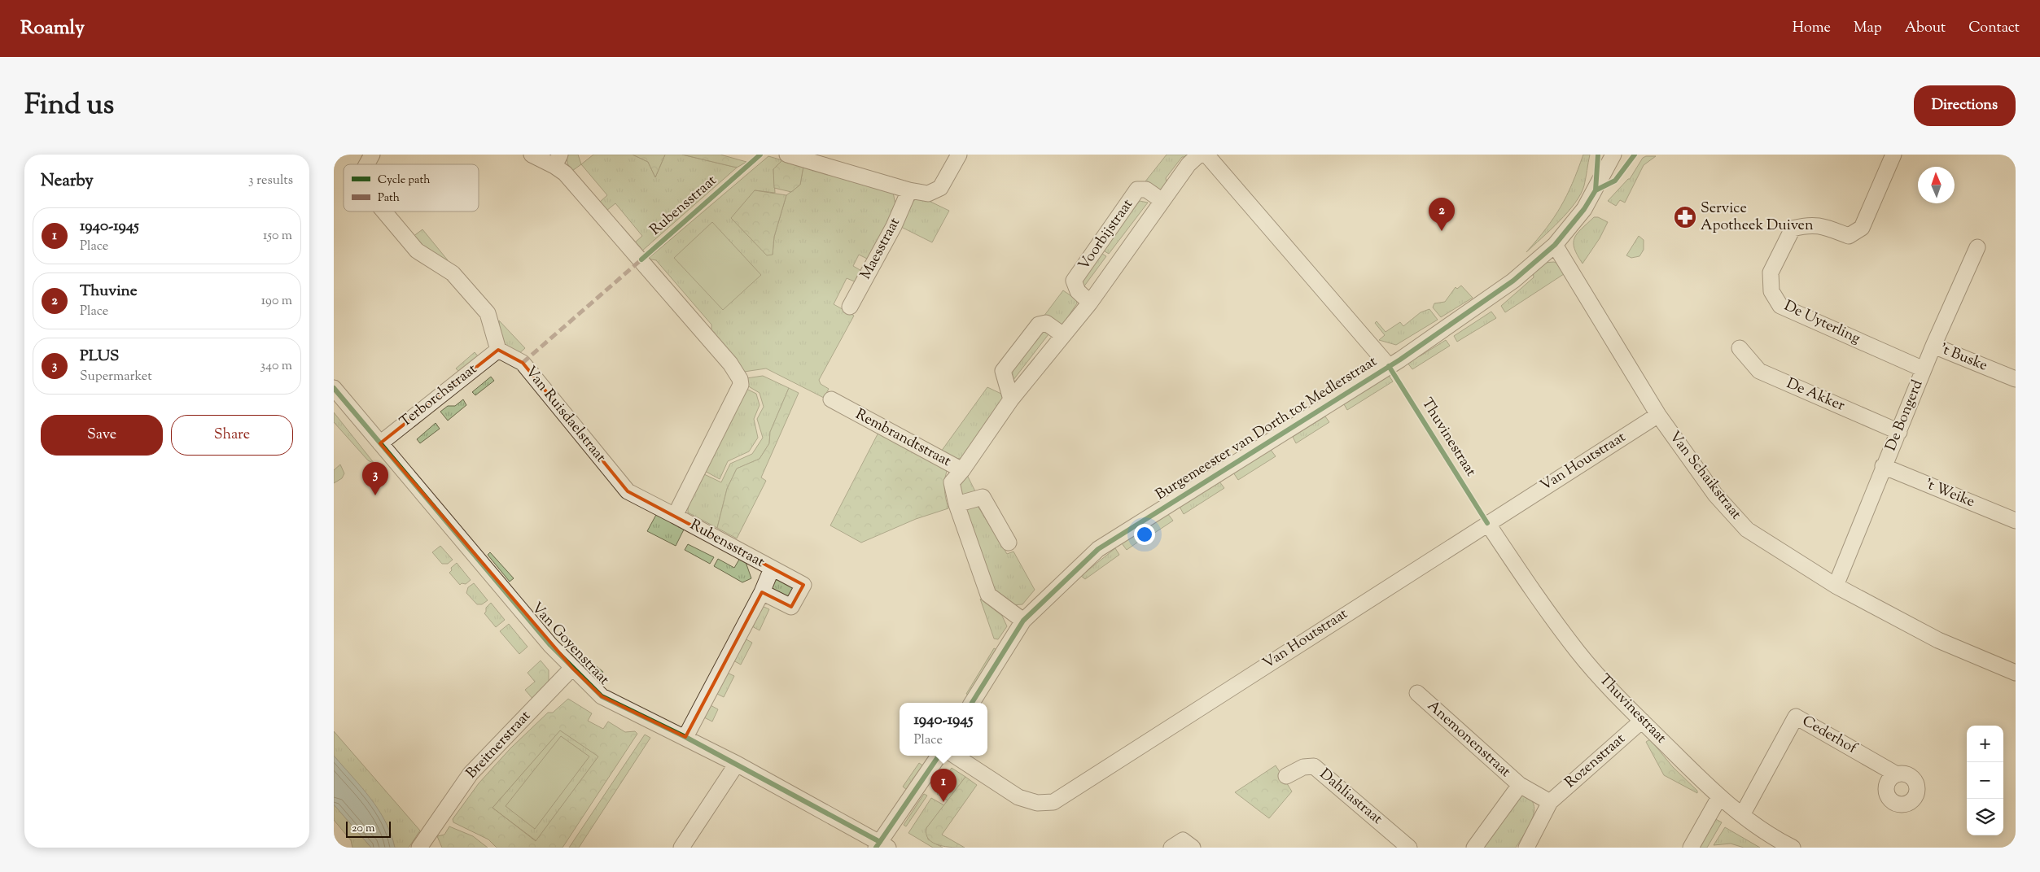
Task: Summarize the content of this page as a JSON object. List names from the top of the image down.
{
  "streets": {
    "street": [
      "Rubensstraat",
      "Voorbijstraat",
      "Maesstraat",
      "De Uyterling",
      "'t Buske",
      "De Akker",
      "Terborchstraat",
      "Van Ruisdaelstraat",
      "De Bongerd",
      "Burgemeester van Dorth tot Medlerstraat",
      "Thuvinestraat",
      "Rembrandtstraat",
      "Van Houtstraat",
      "Van Schaikstraat",
      "'t Weike",
      "Van Goyenstraat",
      "Cederhof",
      "Anemonenstraat",
      "Breitnerstraat",
      "Rozenstraat",
      "Dahliastraat"
    ]
  },
  "crossings": [
    ["Rubensstraat", "Van Ruisdaelstraat"],
    ["Rubensstraat", "Van Goyenstraat"],
    ["Voorbijstraat", "Rembrandtstraat"],
    ["De Uyterling", "De Bongerd"],
    ["'t Buske", "De Bongerd"],
    ["De Akker", "De Bongerd"],
    ["Terborchstraat", "Van Ruisdaelstraat"],
    ["Terborchstraat", "Van Goyenstraat"],
    ["De Bongerd", "Van Schaikstraat"],
    ["De Bongerd", "'t Weike"],
    ["Burgemeester van Dorth tot Medlerstraat", "Rembrandtstraat"],
    ["Burgemeester van Dorth tot Medlerstraat", "Van Schaikstraat"],
    ["Thuvinestraat", "Van Houtstraat"],
    ["Thuvinestraat", "Cederhof"],
    ["Thuvinestraat", "Rozenstraat"],
    ["Van Houtstraat", "Van Schaikstraat"],
    ["Van Goyenstraat", "Breitnerstraat"]
  ],
  "places": {
    "pharmacy": ["Service Apotheek Duiven"]
  },
  "legend": ["Cycle path", "Path"],
  "scale_bar": "20 m",
  "north": "top",
  "page": {
    "header": "Roamly",
    "nav": [
      "Home",
      "Map",
      "About",
      "Contact"
    ],
    "title": "Find us",
    "buttons": [
      "Directions",
      ["Save", "Share"]
    ],
    "heading": ["Nearby", "3 results"],
    "pins": ["2", "3", "1"],
    "list": [
      {
        "mark": "1",
        "name": "1940-1945",
        "note": "Place",
        "value": "150 m"
      },
      {
        "mark": "2",
        "name": "Thuvine",
        "note": "Place",
        "value": "190 m"
      },
      {
        "mark": "3",
        "name": "PLUS",
        "note": "Supermarket",
        "value": "340 m"
      }
    ],
    "popup": ["1940-1945", "Place"],
    "map_buttons": ["+", "−"],
    "scale": "20 m"
  }
}
